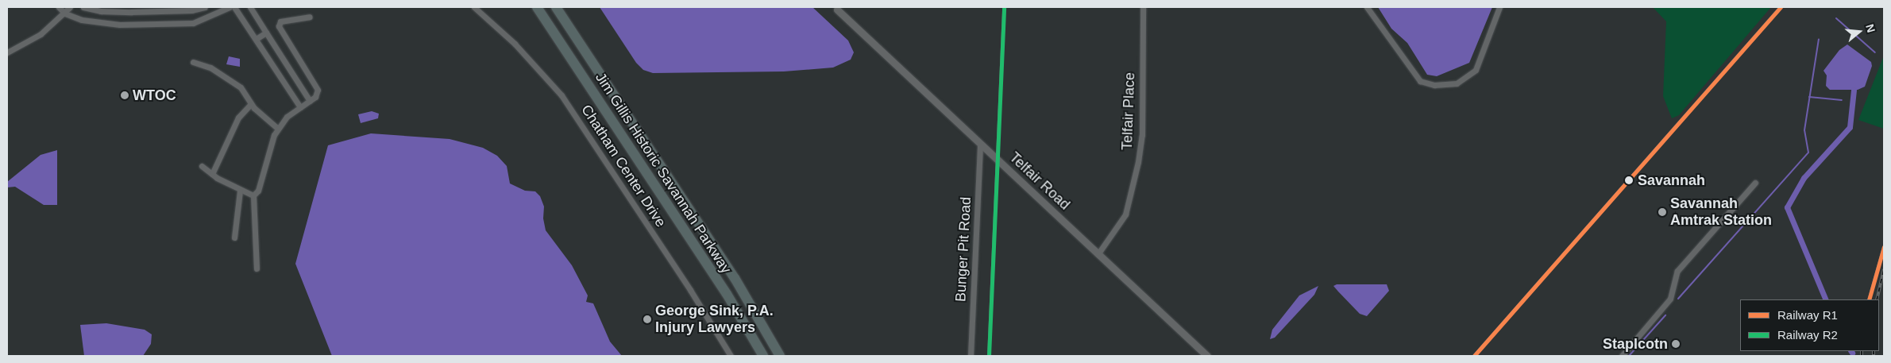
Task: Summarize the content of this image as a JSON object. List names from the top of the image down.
{
  "streets": {
    "highway": ["Jim Gillis Historic Savannah Parkway"],
    "street": [
      "Telfair Place",
      "Chatham Center Drive",
      "Telfair Road",
      "Bunger Pit Road"
    ]
  },
  "crossings": [
    ["Telfair Place", "Telfair Road"],
    ["Telfair Road", "Bunger Pit Road"]
  ],
  "places": [
    "WTOC",
    "Savannah",
    "Savannah Amtrak Station",
    "George Sink, P.A. Injury Lawyers",
    "Staplcotn"
  ],
  "lines": ["rail line R1", "rail line R2"],
  "legend": ["Railway R1", "Railway R2"],
  "north": "right"
}
